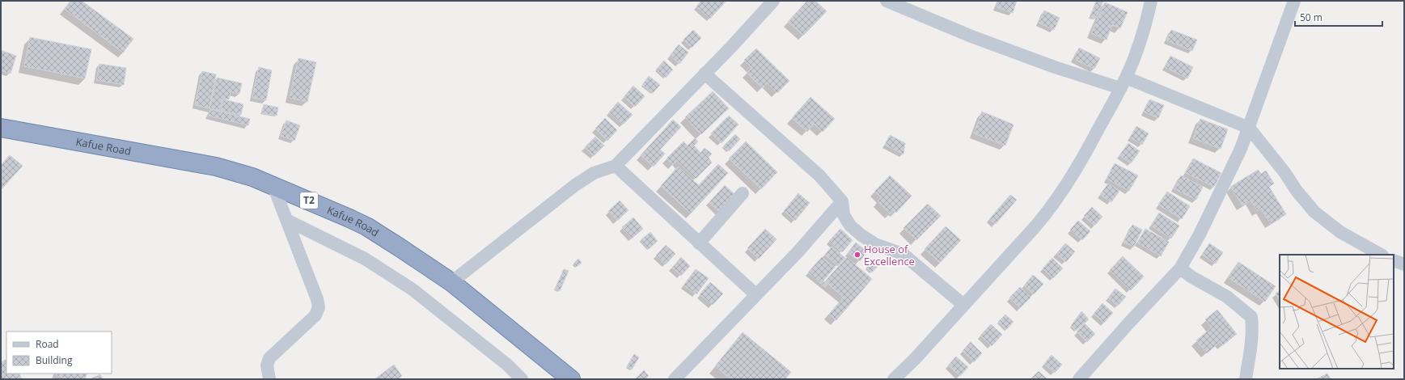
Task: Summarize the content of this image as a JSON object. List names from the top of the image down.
{
  "streets": {
    "highway": ["Kafue Road", "T2"]
  },
  "places": ["House of Excellence"],
  "legend": ["Road", "Building"],
  "scale_bar": "50 m"
}
